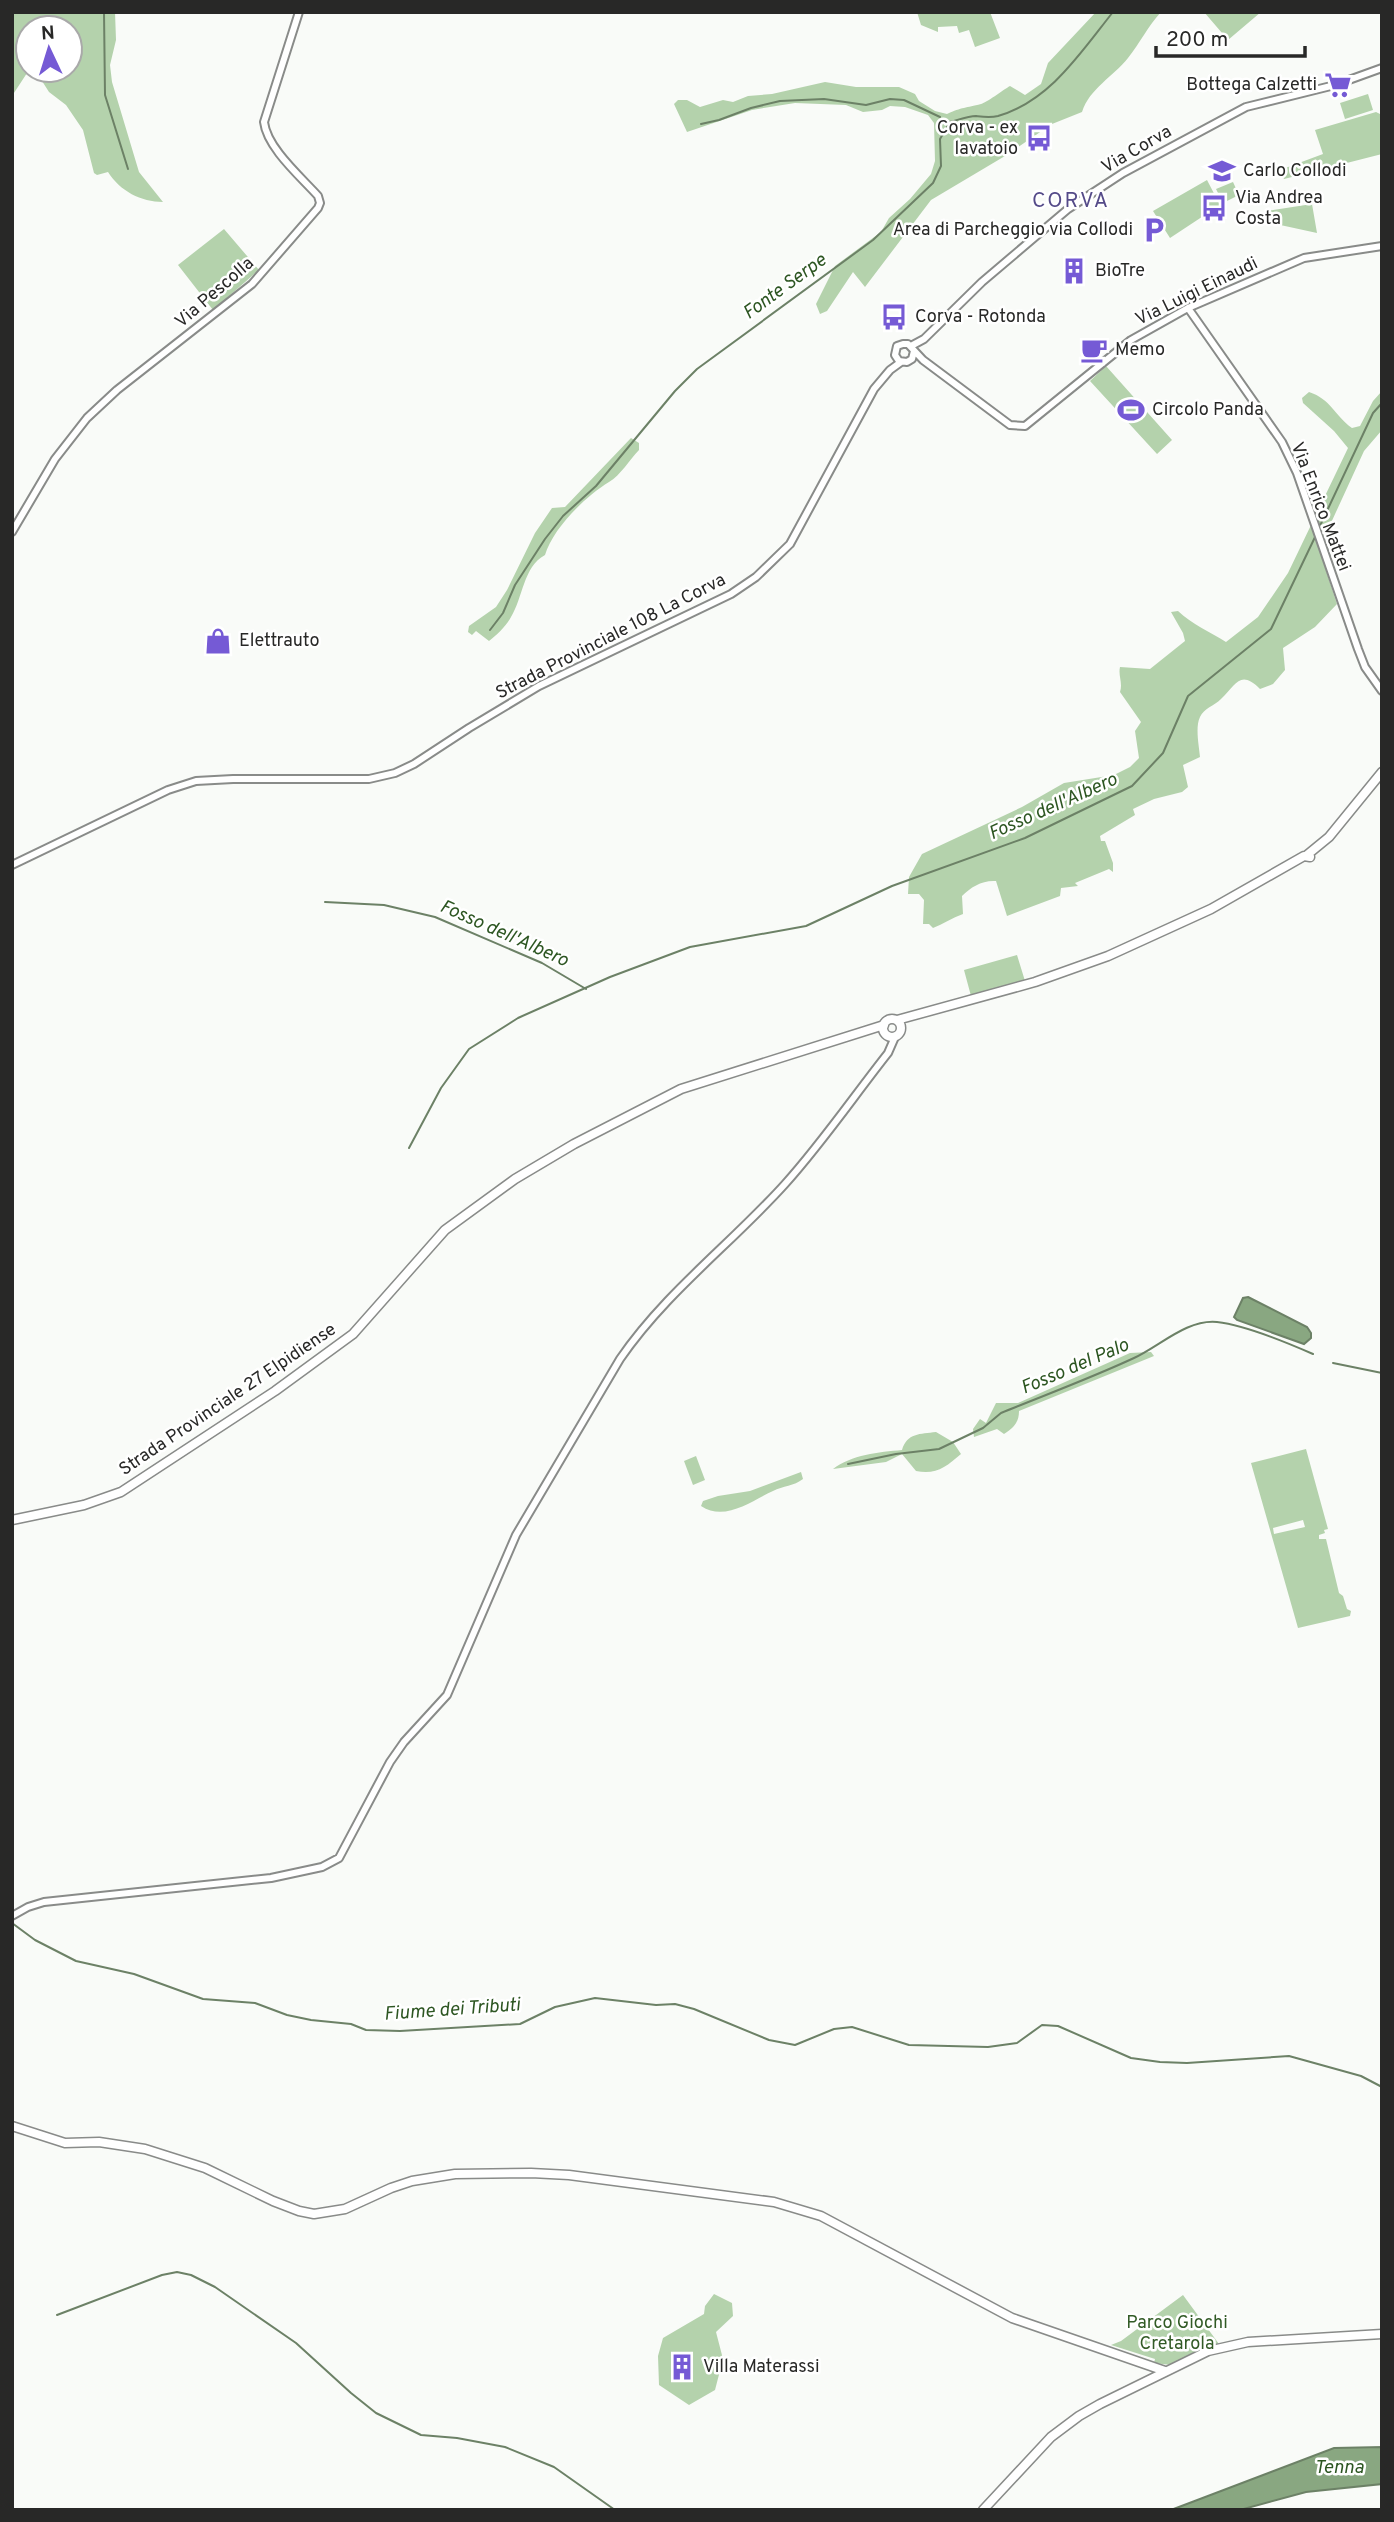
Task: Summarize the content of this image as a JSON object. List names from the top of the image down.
{
  "streets": {
    "main road": ["Strada Provinciale 27 Elpidiense"],
    "street": [
      "Via Corva",
      "Via Luigi Einaudi",
      "Via Pescolla",
      "Via Enrico Mattei",
      "Strada Provinciale 108 La Corva"
    ]
  },
  "crossings": [
    ["Via Corva", "Strada Provinciale 108 La Corva"],
    ["Via Luigi Einaudi", "Via Enrico Mattei"]
  ],
  "districts": ["CORVA"],
  "water": [
    "Fonte Serpe",
    "Fosso dell'Albero",
    "Fosso del Palo",
    "Fiume dei Tributi",
    "Tenna"
  ],
  "parks": ["Parco Giochi Cretarola"],
  "places": {
    "supermarket": ["Bottega Calzetti"],
    "bus stop": ["Corva - ex lavatoio", "Via Andrea Costa", "Corva - Rotonda"],
    "school or university": ["Carlo Collodi"],
    "parking": ["Area di Parcheggio via Collodi"],
    "building": ["BioTre", "Villa Materassi"],
    "cafe": ["Memo"],
    "sports": ["Circolo Panda"],
    "shop": ["Elettrauto"]
  },
  "scale_bar": "200 m",
  "north": "top"
}
